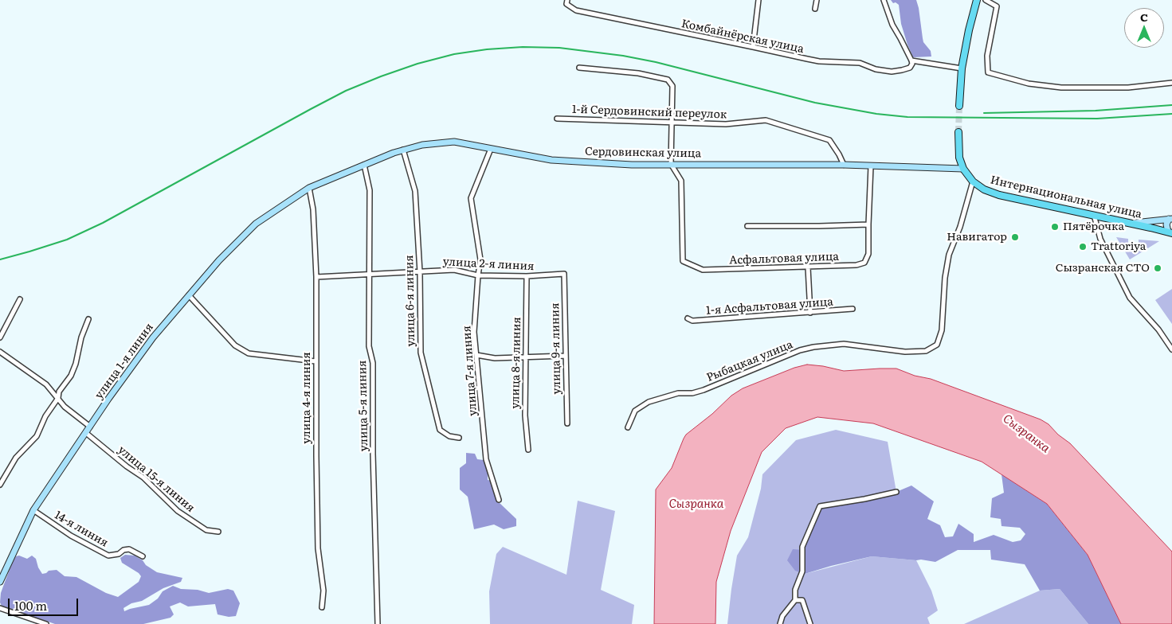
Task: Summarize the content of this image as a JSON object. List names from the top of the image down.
{
  "streets": {
    "main road": ["Интернациональная улица"],
    "street": [
      "Комбайнёрская улица",
      "1-й Сердовинский переулок",
      "Сердовинская улица",
      "Асфальтовая улица",
      "улица 2-я линия",
      "улица 6-я линия",
      "1-я Асфальтовая улица",
      "улица 9-я линия",
      "улица 1-я линия",
      "Рыбацкая улица",
      "улица 8-я линия",
      "улица 7-я линия",
      "улица 4-я линия",
      "улица 5-я линия",
      "улица 15-я линия",
      "14-я линия"
    ]
  },
  "crossings": [
    ["1-й Сердовинский переулок", "Сердовинская улица"],
    ["Сердовинская улица", "Интернациональная улица"],
    ["Сердовинская улица", "Асфальтовая улица"],
    ["Сердовинская улица", "улица 6-я линия"],
    ["Сердовинская улица", "улица 1-я линия"],
    ["Сердовинская улица", "улица 7-я линия"],
    ["Сердовинская улица", "улица 4-я линия"],
    ["Сердовинская улица", "улица 5-я линия"],
    ["Интернациональная улица", "Рыбацкая улица"],
    ["улица 2-я линия", "улица 6-я линия"],
    ["улица 2-я линия", "улица 9-я линия"],
    ["улица 2-я линия", "улица 8-я линия"],
    ["улица 2-я линия", "улица 7-я линия"],
    ["улица 2-я линия", "улица 4-я линия"],
    ["улица 2-я линия", "улица 5-я линия"],
    ["улица 1-я линия", "улица 4-я линия"],
    ["улица 1-я линия", "улица 15-я линия"],
    ["улица 1-я линия", "14-я линия"]
  ],
  "water": ["Сызранка"],
  "places": [
    "Пятёрочка",
    "Навигатор",
    "Trattoriya",
    "Сызранская СТО"
  ],
  "scale_bar": "100 m",
  "north": "top"
}
